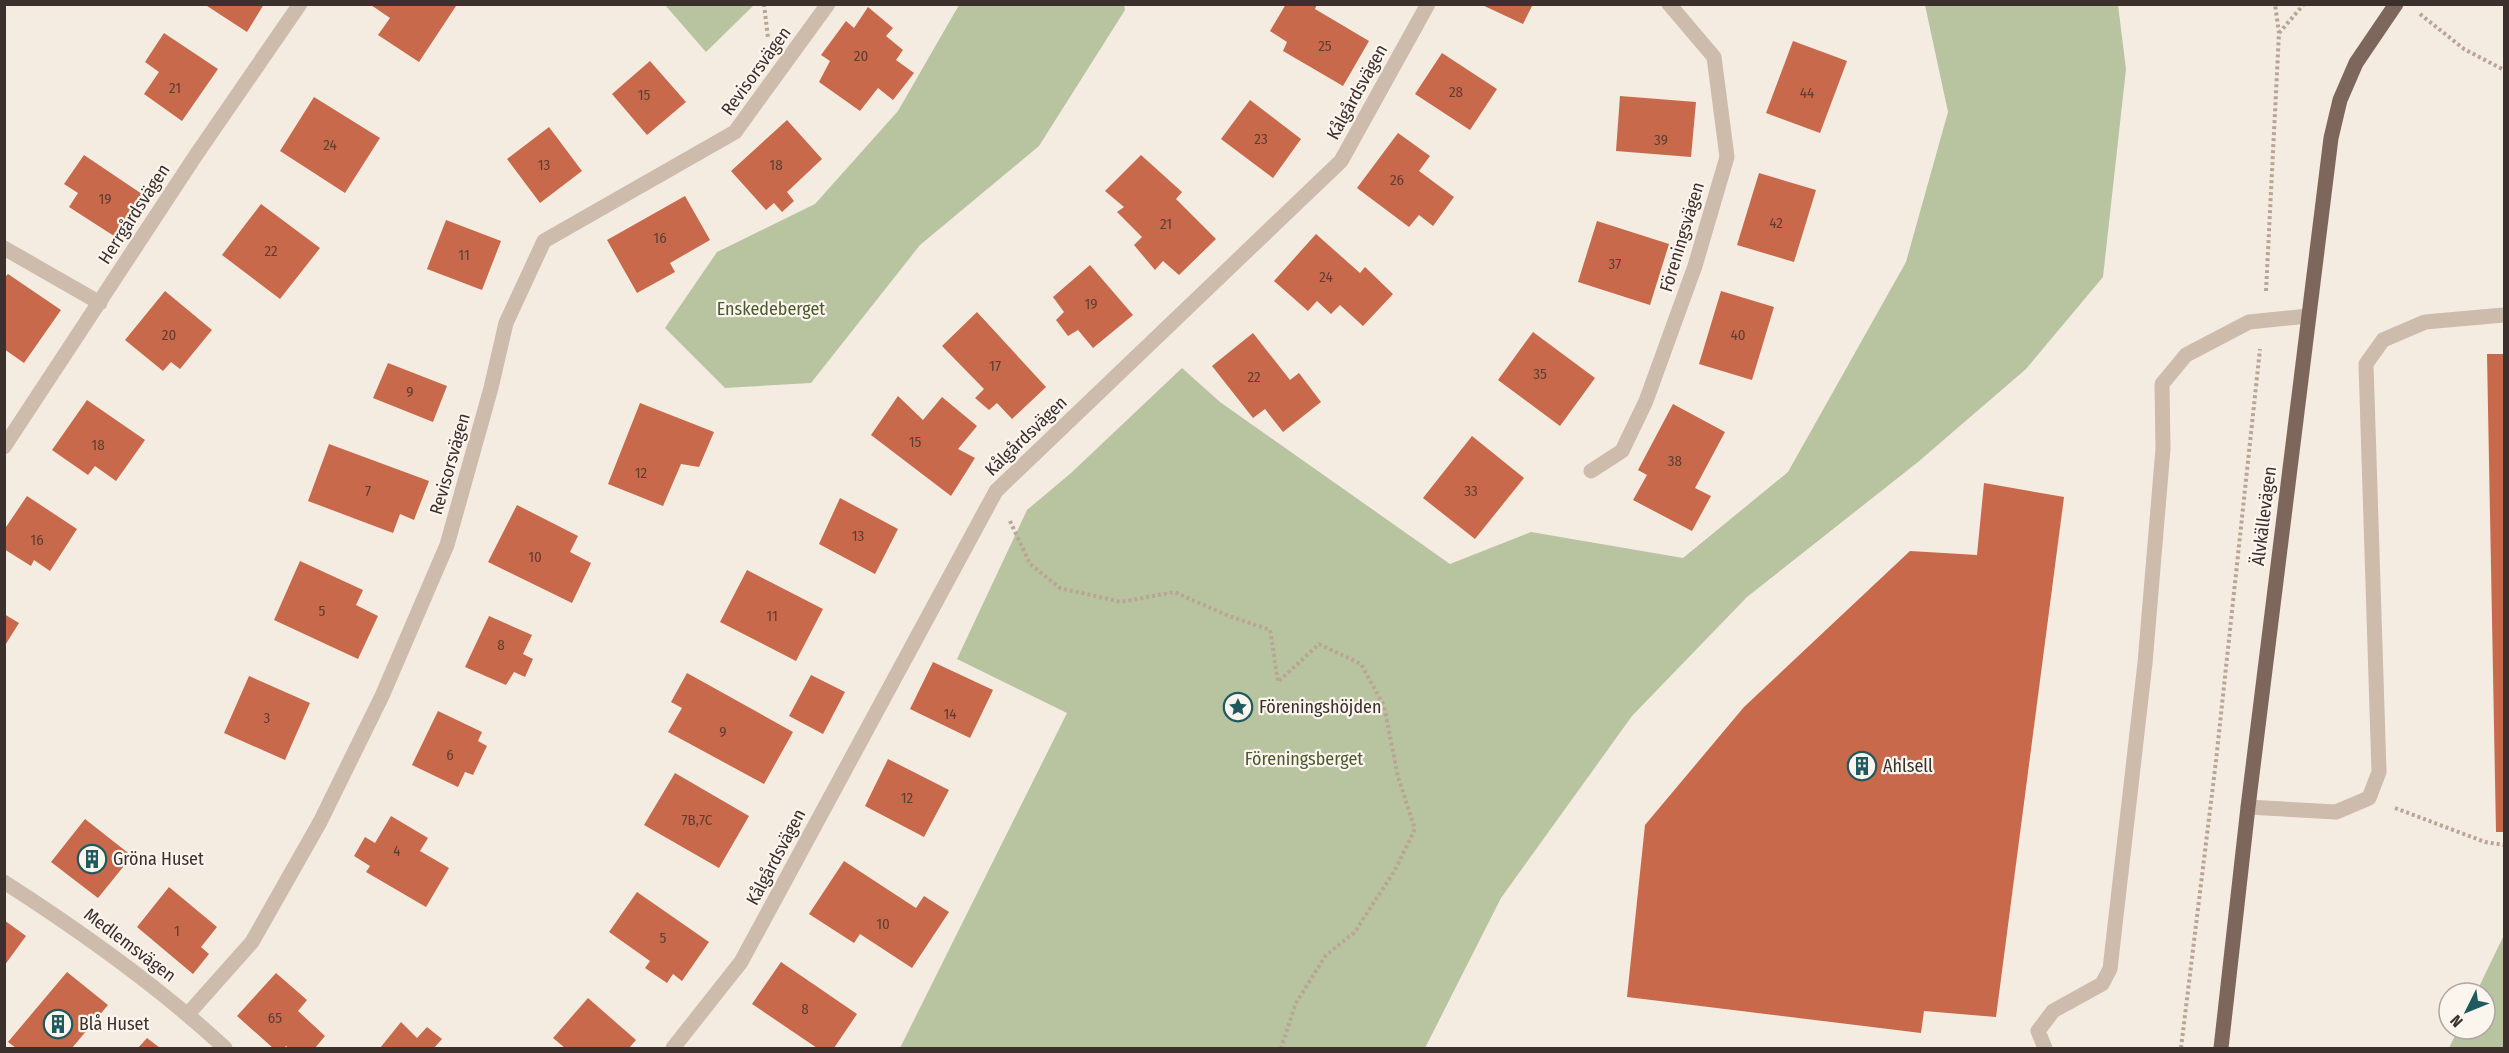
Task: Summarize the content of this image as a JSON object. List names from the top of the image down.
{
  "streets": {
    "main road": ["Älvkällevägen"],
    "street": [
      "Revisorsvägen",
      "Kålgårdsvägen",
      "Herrgårdsvägen",
      "Föreningsvägen",
      "Medlemsvägen"
    ]
  },
  "crossings": [
    ["Revisorsvägen", "Medlemsvägen"]
  ],
  "parks": ["Enskedeberget", "Föreningsberget"],
  "places": {
    "place": ["Föreningshöjden"],
    "building": ["Ahlsell", "Gröna Huset", "Blå Huset"]
  },
  "house_numbers": [
    "25",
    "20",
    "21",
    "28",
    "44",
    "15",
    "23",
    "39",
    "24",
    "13",
    "18",
    "26",
    "19",
    "42",
    "21",
    "16",
    "22",
    "11",
    "37",
    "24",
    "19",
    "20",
    "40",
    "17",
    "35",
    "22",
    "9",
    "15",
    "18",
    "38",
    "12",
    "7",
    "33",
    "13",
    "16",
    "10",
    "5",
    "11",
    "8",
    "14",
    "3",
    "9",
    "6",
    "12",
    "7B,7C",
    "4",
    "10",
    "1",
    "5",
    "8",
    "65"
  ],
  "north": "bottom left"
}
